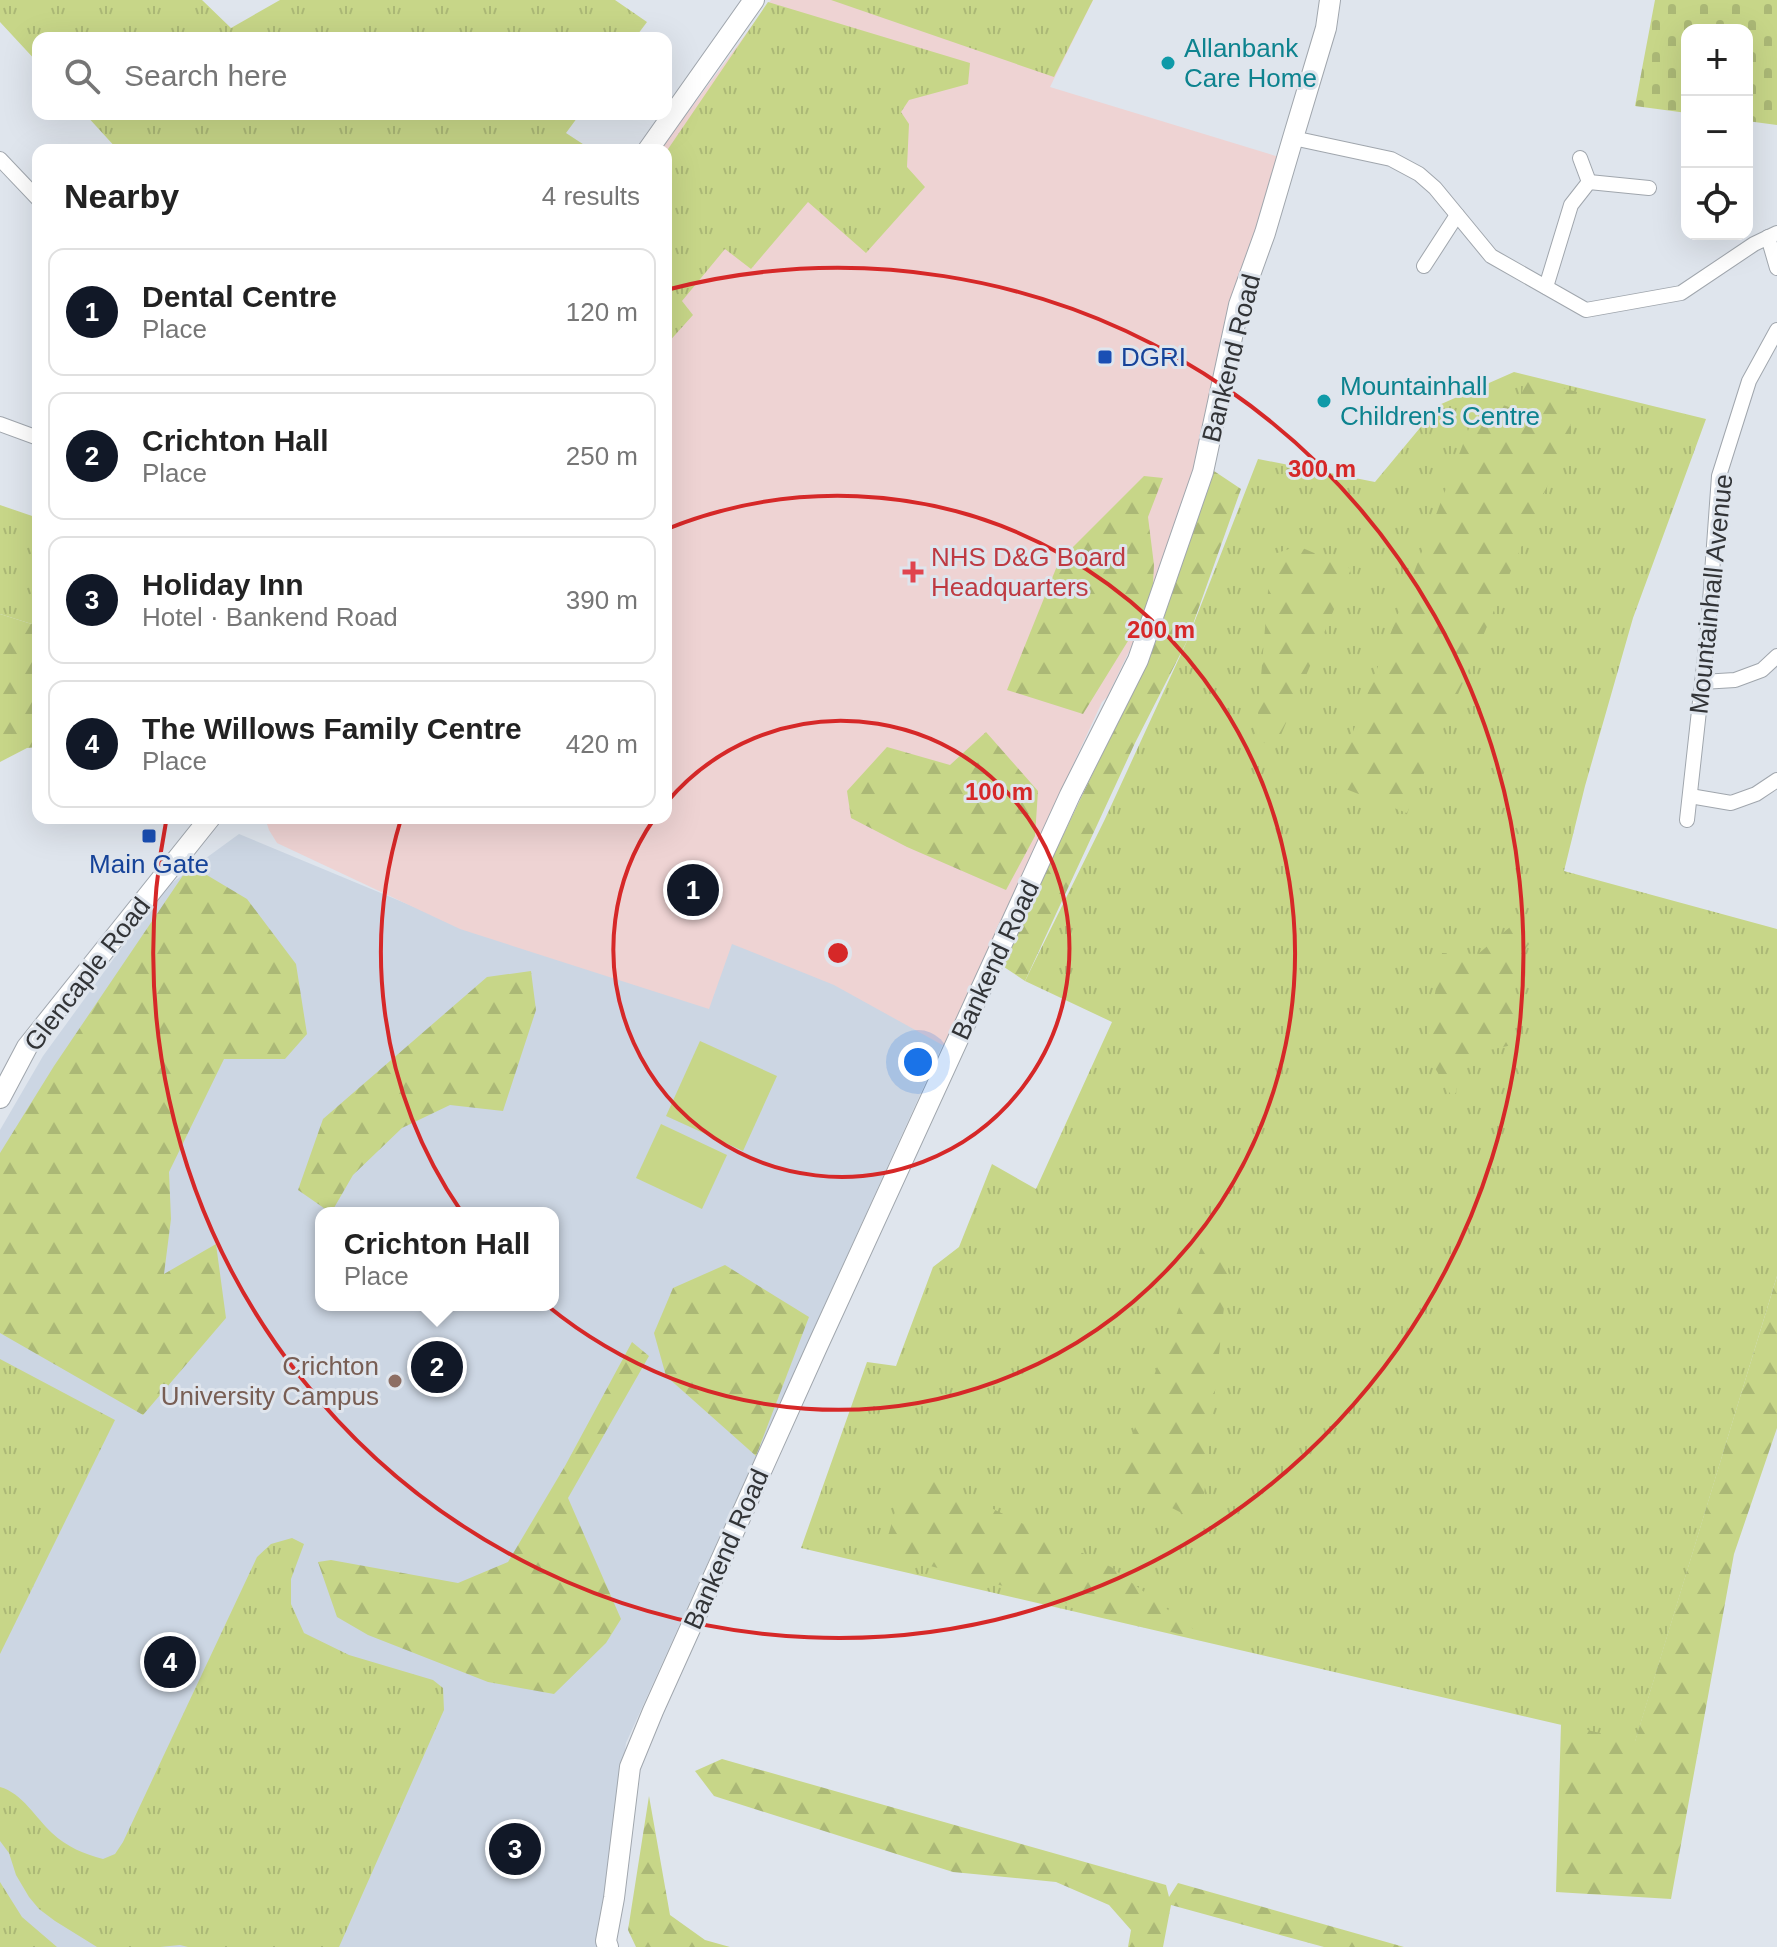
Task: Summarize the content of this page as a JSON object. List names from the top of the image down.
{
  "streets": {
    "street": ["Bankend Road", "Mountainhall Avenue", "Glencaple Road"]
  },
  "places": {
    "other": ["Allanbank Care Home", "Mountainhall Children's Centre", "Crichton University Campus"],
    "transit": ["DGRI", "Main Gate"],
    "health": ["NHS D&G Board Headquarters"]
  },
  "page": {
    "map_buttons": ["+", "−"],
    "search": "Search here",
    "heading": ["Nearby", "4 results"],
    "list": [
      {
        "mark": "1",
        "name": "Dental Centre",
        "note": "Place",
        "value": "120 m"
      },
      {
        "mark": "2",
        "name": "Crichton Hall",
        "note": "Place",
        "value": "250 m"
      },
      {
        "mark": "3",
        "name": "Holiday Inn",
        "note": "Hotel · Bankend Road",
        "value": "390 m"
      },
      {
        "mark": "4",
        "name": "The Willows Family Centre",
        "note": "Place",
        "value": "420 m"
      }
    ],
    "pins": [
      "1",
      "2",
      "4",
      "3"
    ],
    "popup": ["Crichton Hall", "Place"]
  },
  "rings": ["300 m", "200 m", "100 m"]
}
